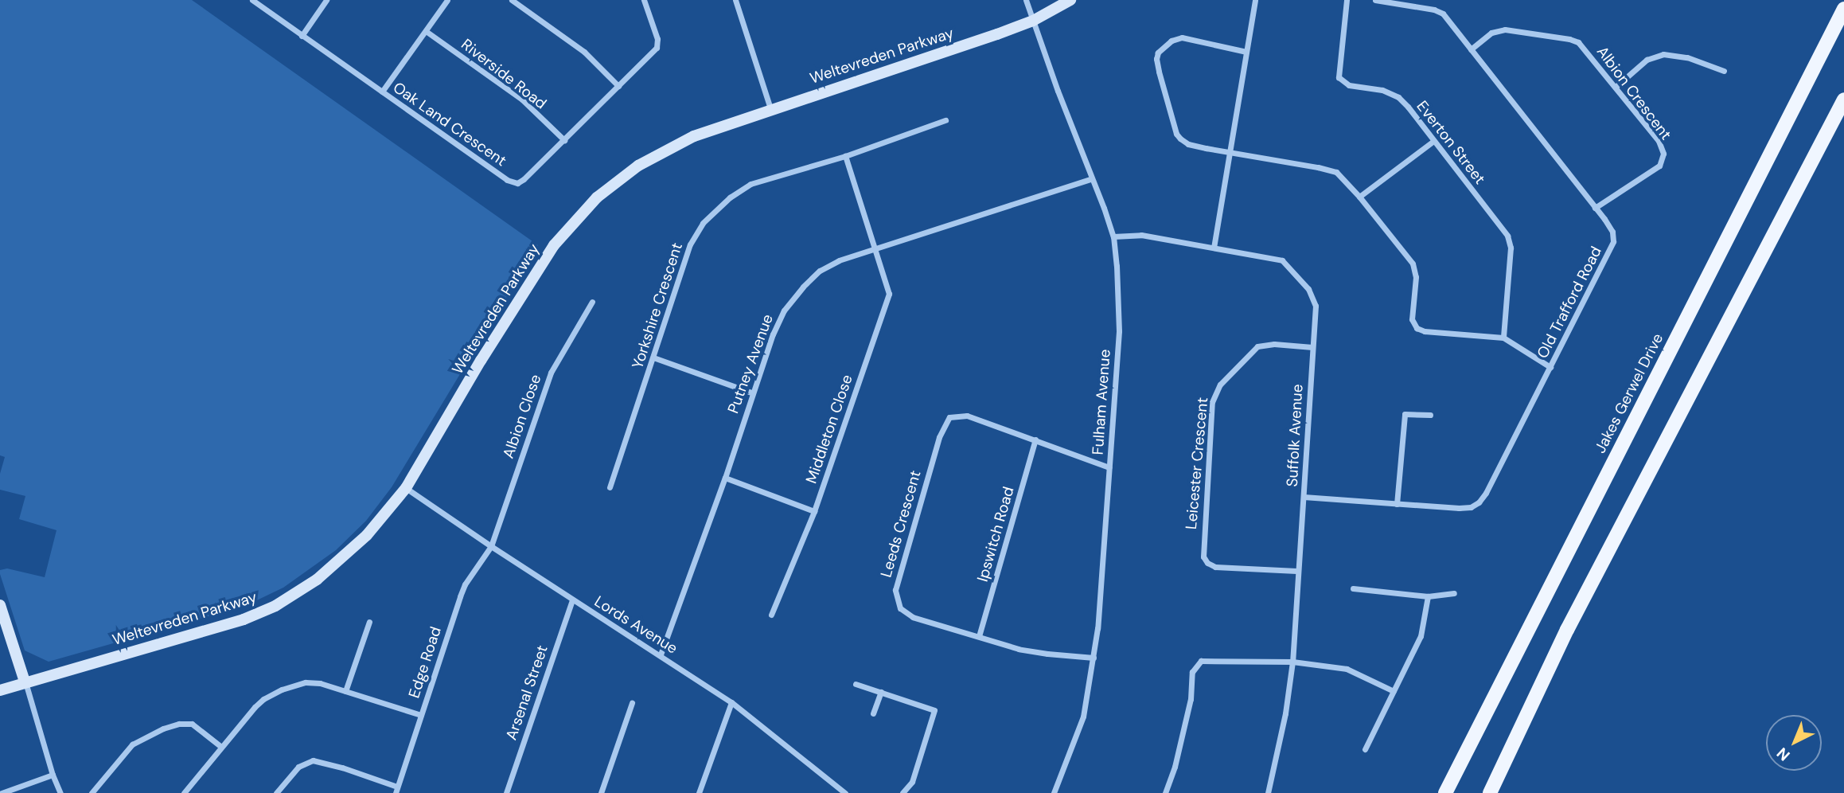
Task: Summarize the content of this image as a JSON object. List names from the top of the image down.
{
  "streets": {
    "main road": ["Jakes Gerwel Drive"],
    "street": [
      "Weltevreden Parkway",
      "Riverside Road",
      "Albion Crescent",
      "Oak Land Crescent",
      "Everton Street",
      "Old Trafford Road",
      "Yorkshire Crescent",
      "Putney Avenue",
      "Fulham Avenue",
      "Albion Close",
      "Middleton Close",
      "Suffolk Avenue",
      "Leicester Crescent",
      "Leeds Crescent",
      "Ipswitch Road",
      "Lords Avenue",
      "Edge Road",
      "Arsenal Street"
    ]
  },
  "crossings": [
    ["Weltevreden Parkway", "Fulham Avenue"],
    ["Weltevreden Parkway", "Lords Avenue"],
    ["Riverside Road", "Oak Land Crescent"],
    ["Albion Crescent", "Old Trafford Road"],
    ["Old Trafford Road", "Suffolk Avenue"],
    ["Putney Avenue", "Fulham Avenue"],
    ["Putney Avenue", "Middleton Close"],
    ["Putney Avenue", "Lords Avenue"],
    ["Fulham Avenue", "Suffolk Avenue"],
    ["Fulham Avenue", "Leeds Crescent"],
    ["Albion Close", "Lords Avenue"],
    ["Albion Close", "Edge Road"],
    ["Suffolk Avenue", "Leicester Crescent"],
    ["Leeds Crescent", "Ipswitch Road"],
    ["Lords Avenue", "Edge Road"],
    ["Lords Avenue", "Arsenal Street"]
  ],
  "north": "bottom left"
}
